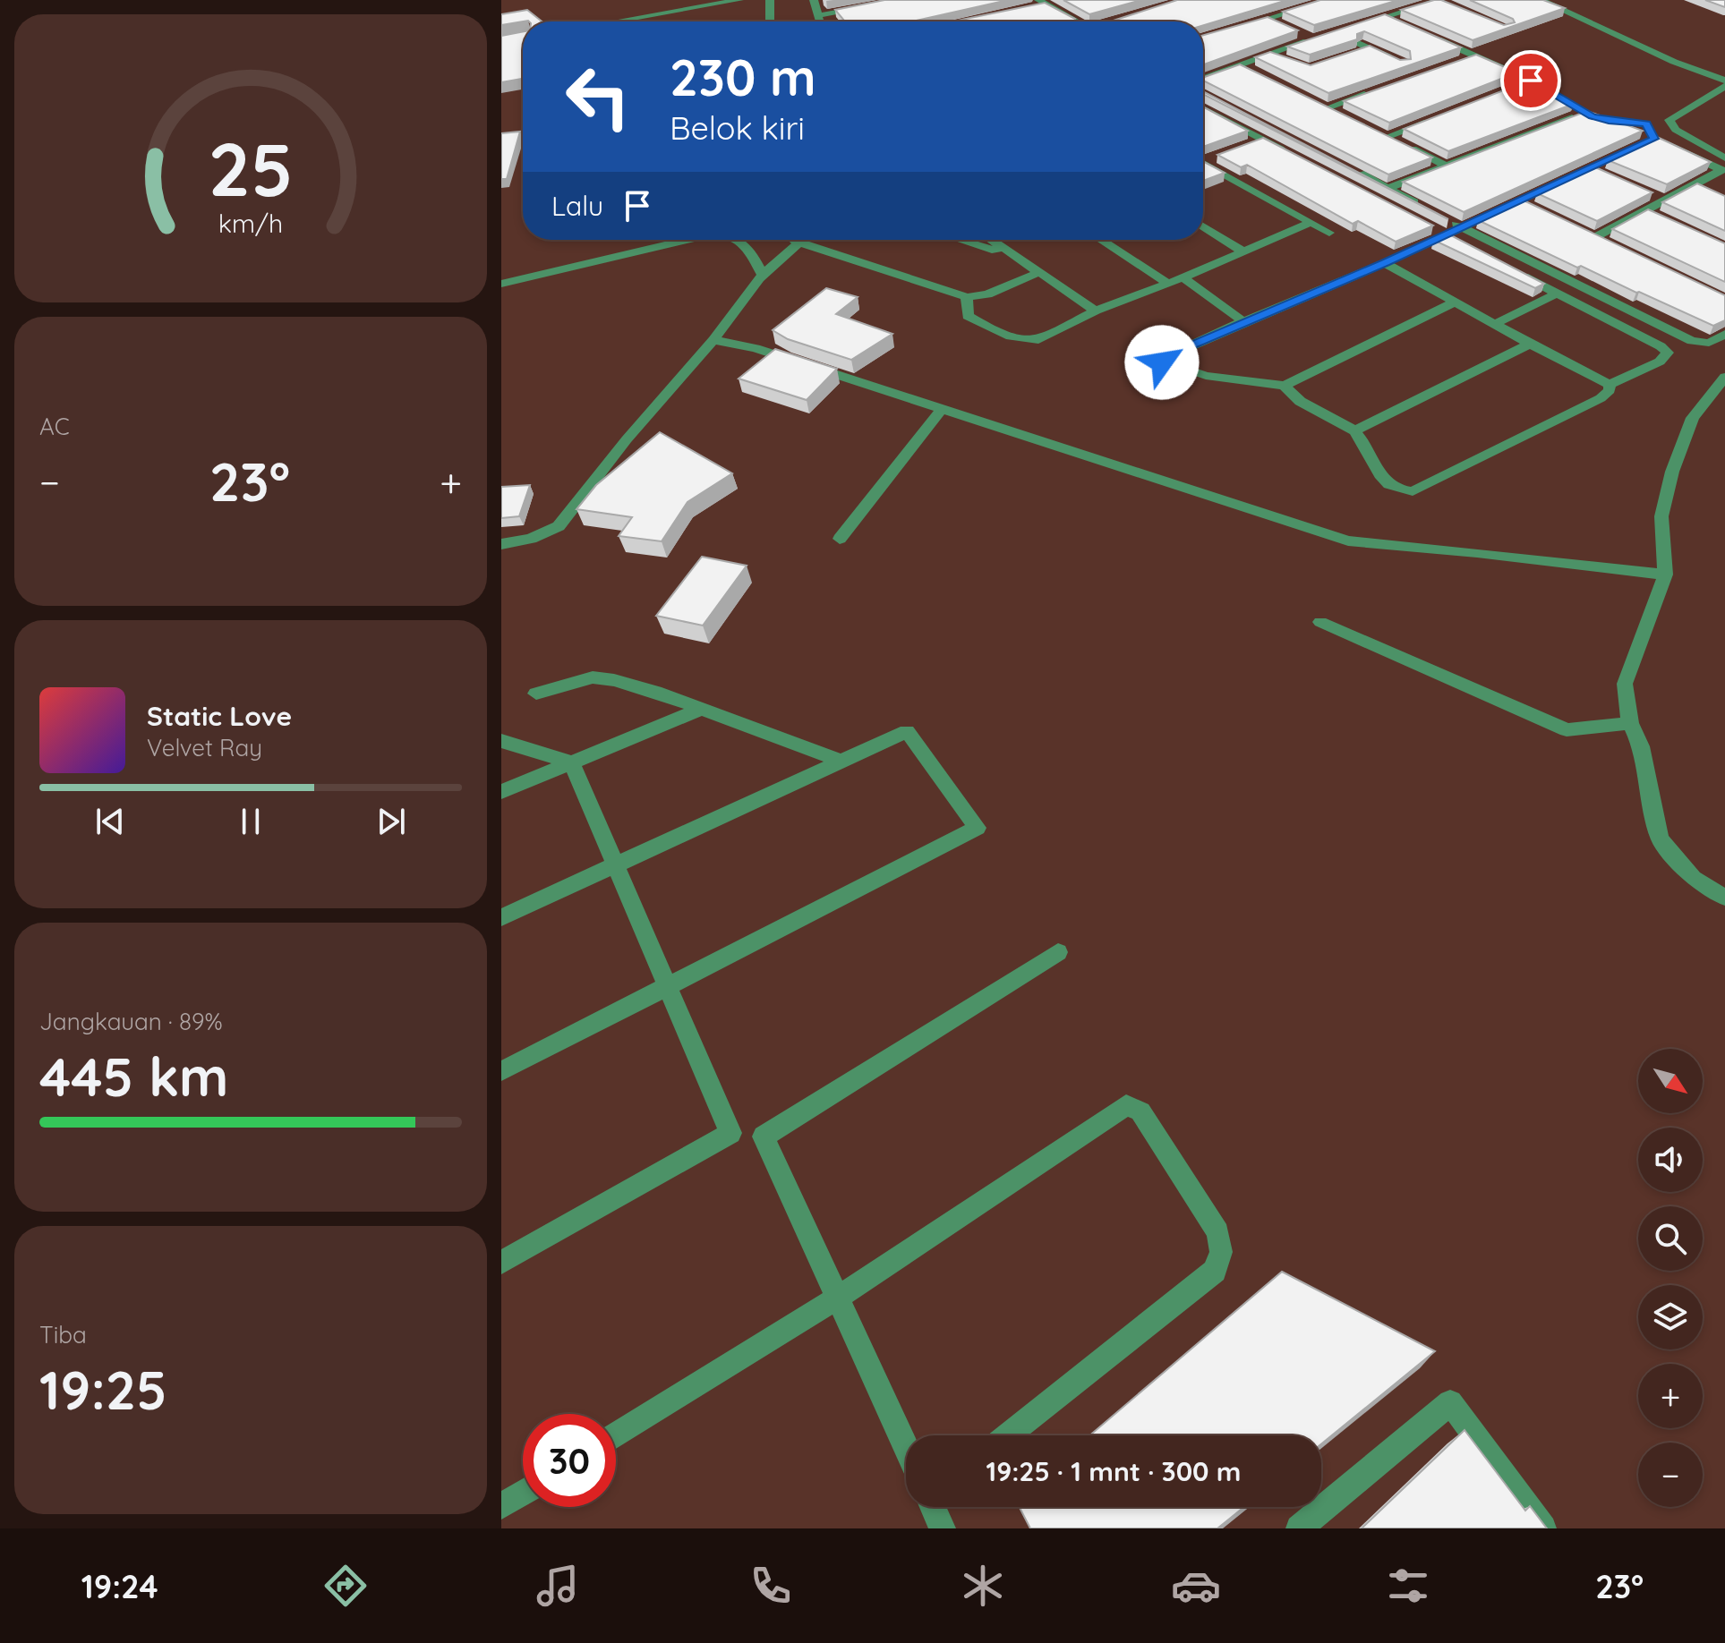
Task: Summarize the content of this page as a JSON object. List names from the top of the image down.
{
  "north": "bottom right",
  "page": {
    "turn": ["230 m", "Belok kiri"],
    "then": "Lalu",
    "tile": [
      "AC",
      ["Jangkauan · 89%", "445 km"],
      ["Tiba", "19:25"]
    ],
    "heat": ["−", "23°", "+"],
    "song": ["Static Love", "Velvet Ray"],
    "map_buttons": ["+", "−"],
    "limit": "30",
    "trip": "19:25 · 1 mnt · 300 m",
    "tabs": ["19:24", "23°"],
    "gauge": ["25", "km/h"]
  }
}
